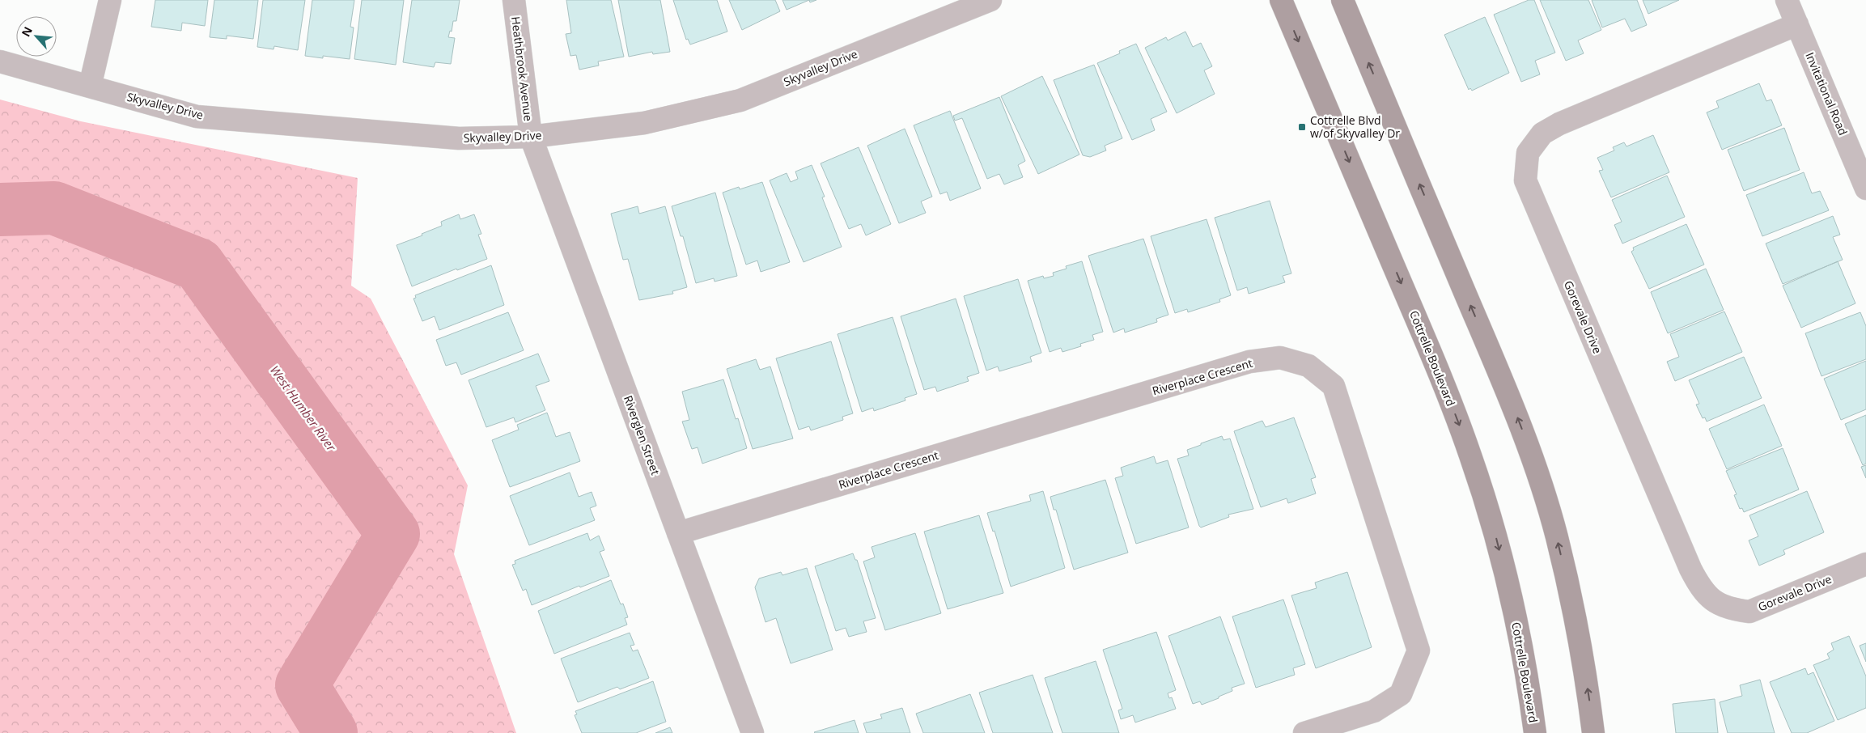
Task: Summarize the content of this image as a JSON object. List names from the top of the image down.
{
  "streets": {
    "main road": ["Cottrelle Boulevard"],
    "street": [
      "Skyvalley Drive",
      "Heathbrook Avenue",
      "Invitational Road",
      "Gorevale Drive",
      "Riverplace Crescent",
      "Riverglen Street"
    ]
  },
  "crossings": [
    ["Skyvalley Drive", "Heathbrook Avenue"],
    ["Skyvalley Drive", "Riverglen Street"],
    ["Heathbrook Avenue", "Riverglen Street"],
    ["Invitational Road", "Gorevale Drive"],
    ["Riverplace Crescent", "Riverglen Street"]
  ],
  "water": ["West Humber River"],
  "places": {
    "transit": ["Cottrelle Blvd w/of Skyvalley Dr"]
  },
  "north": "top left"
}
